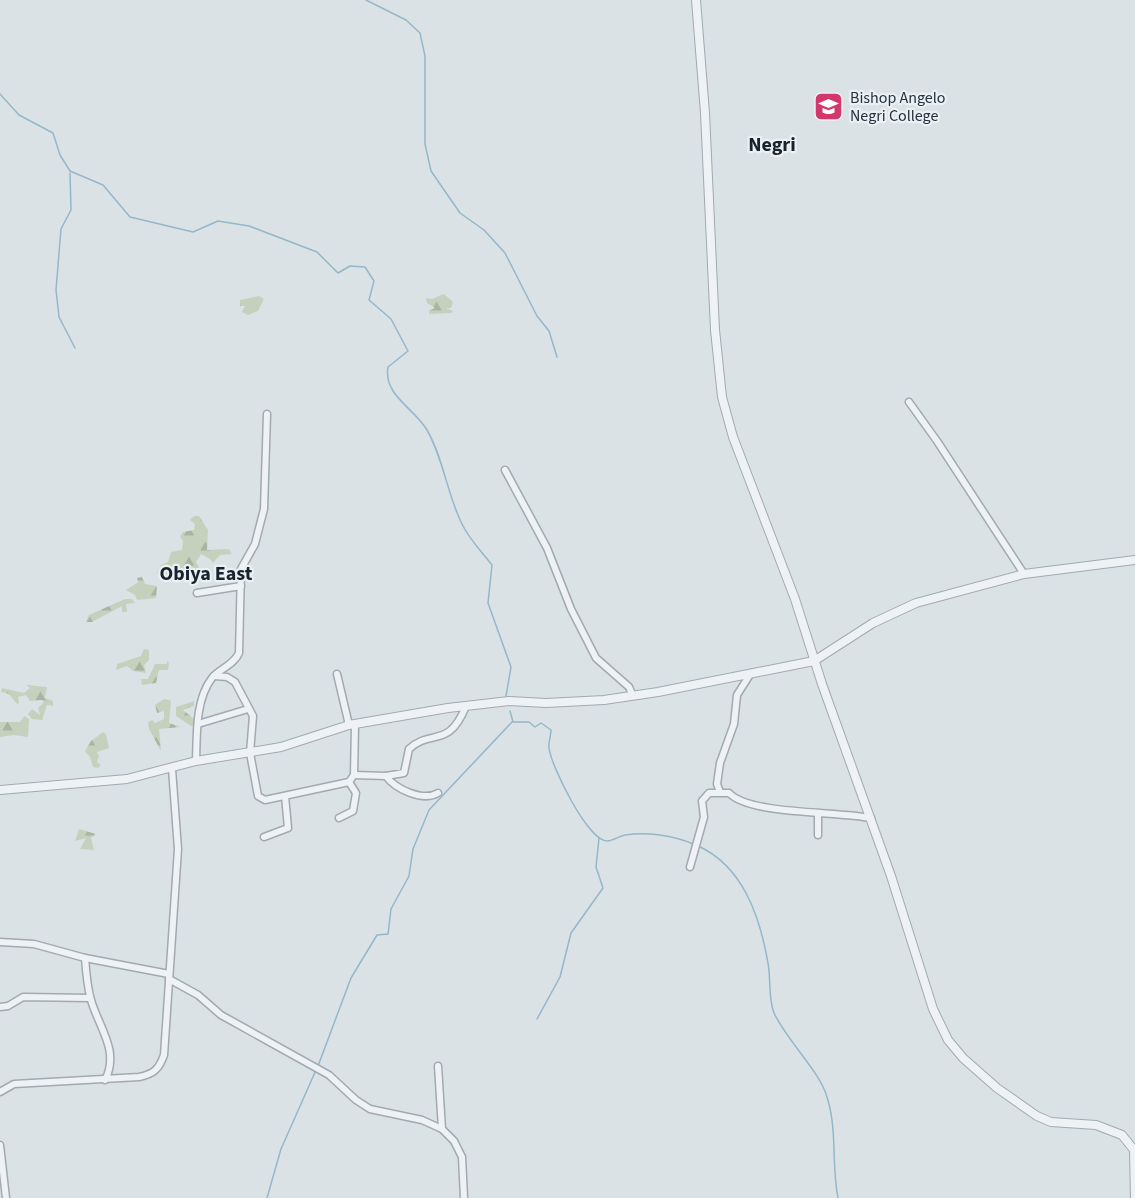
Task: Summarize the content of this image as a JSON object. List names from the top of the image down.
{
  "districts": ["Negri", "Obiya East"],
  "places": {
    "school or university": ["Bishop Angelo Negri College"]
  }
}
